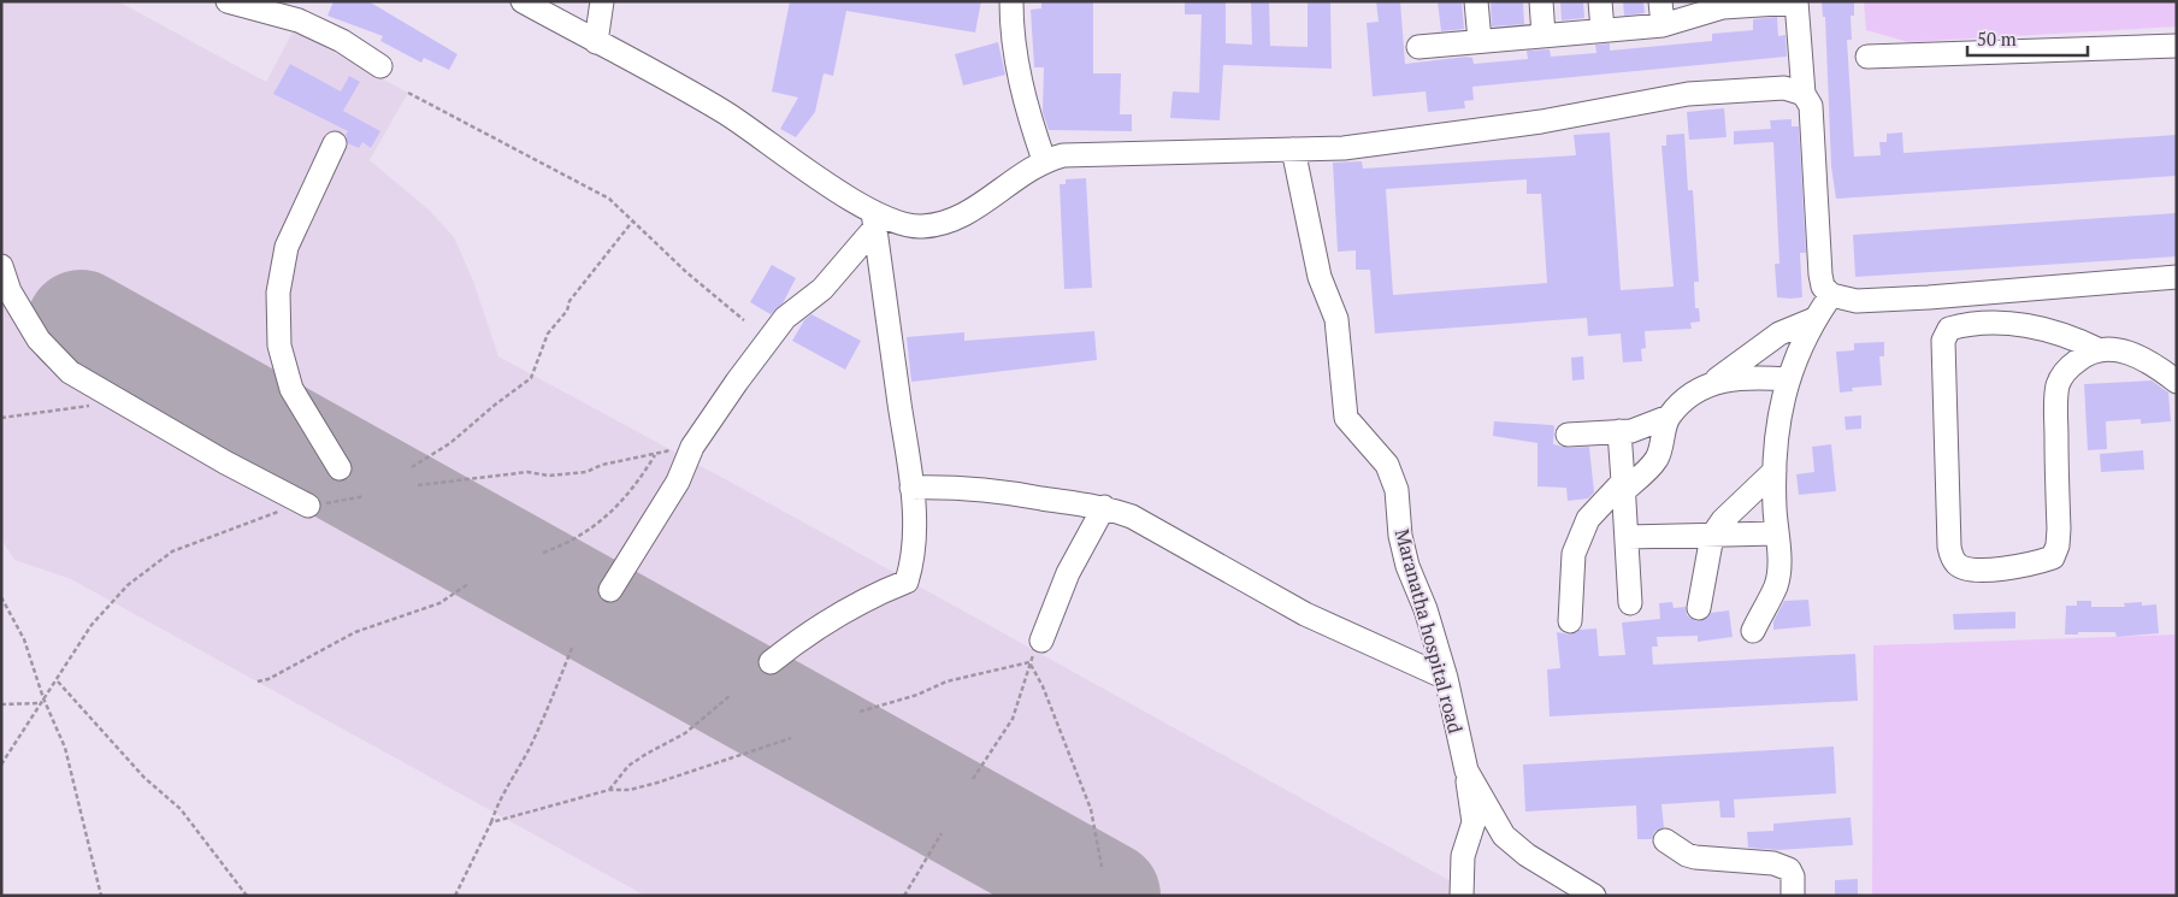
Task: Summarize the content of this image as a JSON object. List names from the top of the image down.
{
  "streets": {
    "street": ["Maranatha hospital road"]
  },
  "scale_bar": "50 m"
}
